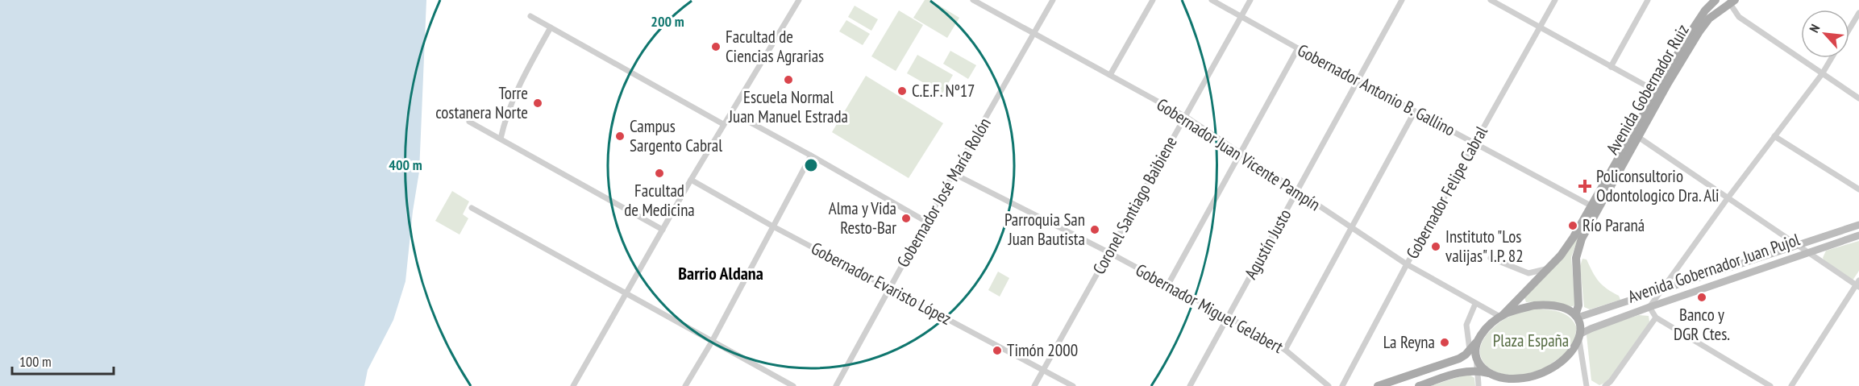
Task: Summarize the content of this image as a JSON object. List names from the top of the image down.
{
  "streets": {
    "main road": ["Avenida Gobernador Ruiz", "Avenida Gobernador Juan Pujol"],
    "street": [
      "Gobernador Antonio B. Gallino",
      "Gobernador Juan Vicente Pampín",
      "Gobernador José María Rolón",
      "Gobernador Felipe Cabral",
      "Coronel Santiago Baibiene",
      "Agustín Justo",
      "Gobernador Evaristo López",
      "Gobernador Miguel Gelabert"
    ]
  },
  "crossings": [
    ["Avenida Gobernador Ruiz", "Gobernador Antonio B. Gallino"],
    ["Avenida Gobernador Ruiz", "Gobernador Juan Vicente Pampín"],
    ["Avenida Gobernador Ruiz", "Avenida Gobernador Juan Pujol"],
    ["Gobernador Antonio B. Gallino", "Gobernador Felipe Cabral"],
    ["Gobernador Antonio B. Gallino", "Coronel Santiago Baibiene"],
    ["Gobernador Antonio B. Gallino", "Agustín Justo"],
    ["Gobernador Juan Vicente Pampín", "Gobernador José María Rolón"],
    ["Gobernador Juan Vicente Pampín", "Gobernador Felipe Cabral"],
    ["Gobernador Juan Vicente Pampín", "Coronel Santiago Baibiene"],
    ["Gobernador Juan Vicente Pampín", "Agustín Justo"],
    ["Gobernador Juan Vicente Pampín", "Avenida Gobernador Juan Pujol"],
    ["Gobernador José María Rolón", "Gobernador Evaristo López"],
    ["Gobernador José María Rolón", "Gobernador Miguel Gelabert"],
    ["Coronel Santiago Baibiene", "Gobernador Evaristo López"],
    ["Coronel Santiago Baibiene", "Gobernador Miguel Gelabert"],
    ["Agustín Justo", "Gobernador Miguel Gelabert"]
  ],
  "districts": ["Barrio Aldana"],
  "parks": ["Plaza España"],
  "places": {
    "other": [
      "Facultad de Ciencias Agrarias",
      "Escuela Normal Juan Manuel Estrada",
      "C.E.F. Nº17",
      "Torre costanera Norte",
      "Campus Sargento Cabral",
      "Facultad de Medicina",
      "Alma y Vida Resto-Bar",
      "Río Paraná",
      "Parroquia San Juan Bautista",
      "Instituto \"Los valijas\" I.P. 82",
      "Banco y DGR Ctes.",
      "La Reyna",
      "Timón 2000"
    ],
    "health": ["Policonsultorio Odontologico Dra. Ali"]
  },
  "scale_bar": "100 m",
  "north": "top left",
  "rings": ["200 m", "400 m"]
}
